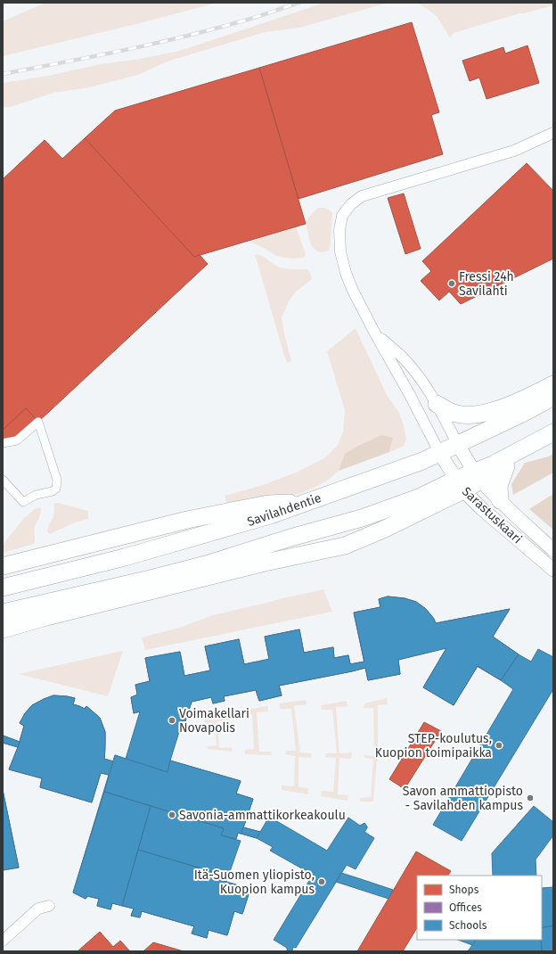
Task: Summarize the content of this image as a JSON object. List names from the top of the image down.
{
  "streets": {
    "main road": ["Savilahdentie"],
    "street": ["Sarastuskaari"]
  },
  "crossings": [
    ["Savilahdentie", "Sarastuskaari"]
  ],
  "places": [
    "Fressi 24h Savilahti",
    "Voimakellari Novapolis",
    "STEP-koulutus, Kuopion toimipaikka",
    "Savon ammattiopisto - Savilahden kampus",
    "Savonia-ammattikorkeakoulu",
    "Itä-Suomen yliopisto, Kuopion kampus"
  ],
  "legend": ["Shops", "Offices", "Schools"]
}
